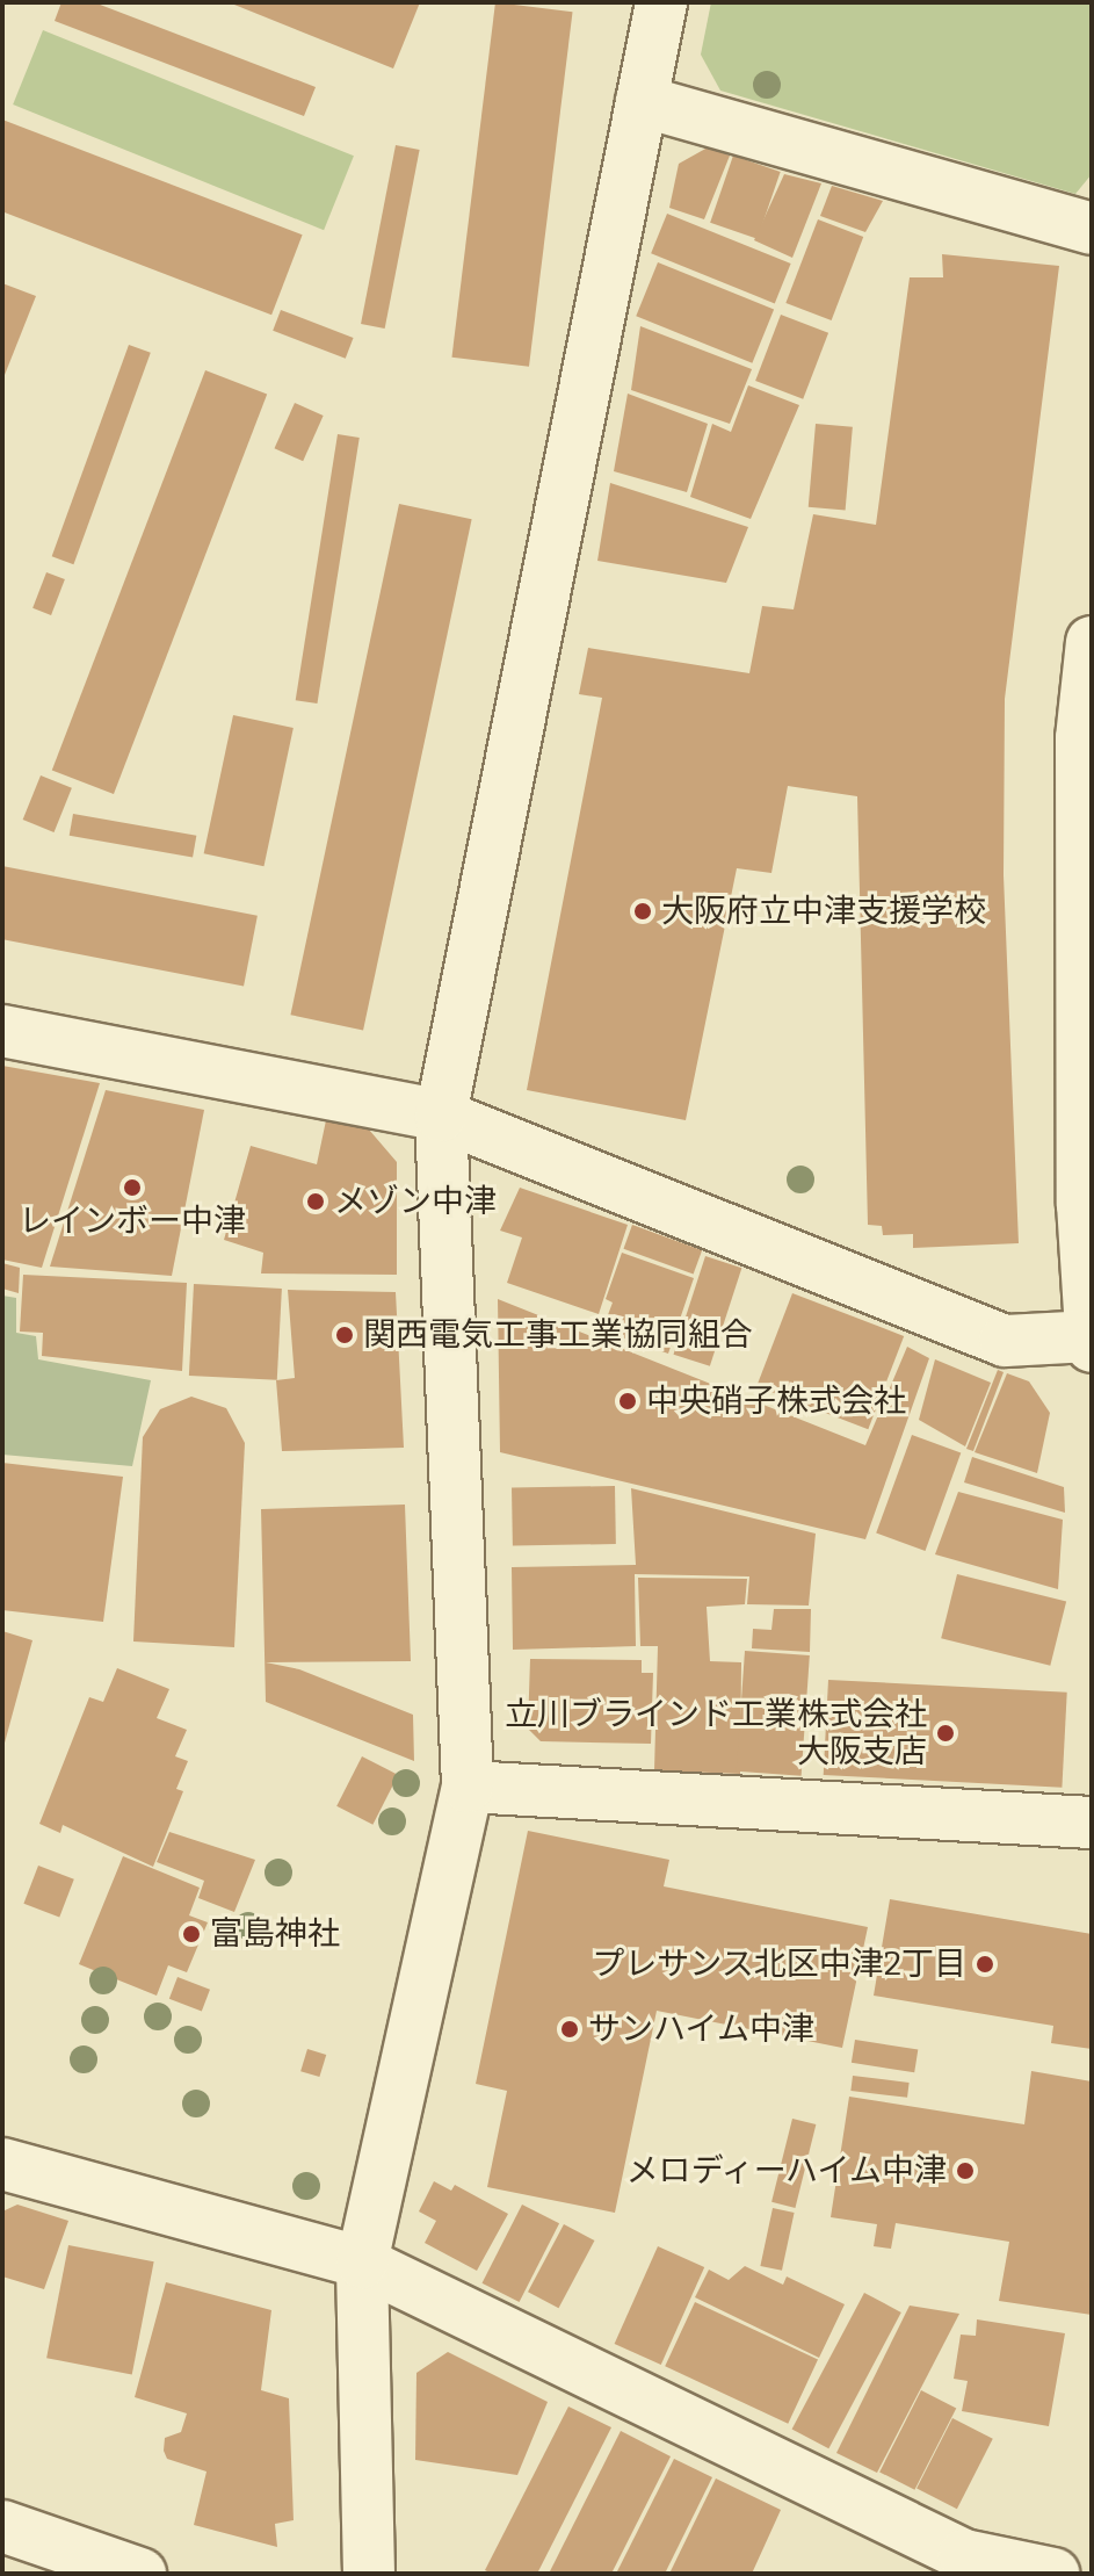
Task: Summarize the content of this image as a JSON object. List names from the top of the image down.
{
  "places": [
    "大阪府立中津支援学校",
    "レインボー中津",
    "メゾン中津",
    "関西電気工事工業協同組合",
    "中央硝子株式会社",
    "立川ブラインド工業株式会社 大阪支店",
    "富島神社",
    "プレサンス北区中津2丁目",
    "サンハイム中津",
    "メロディーハイム中津"
  ]
}
